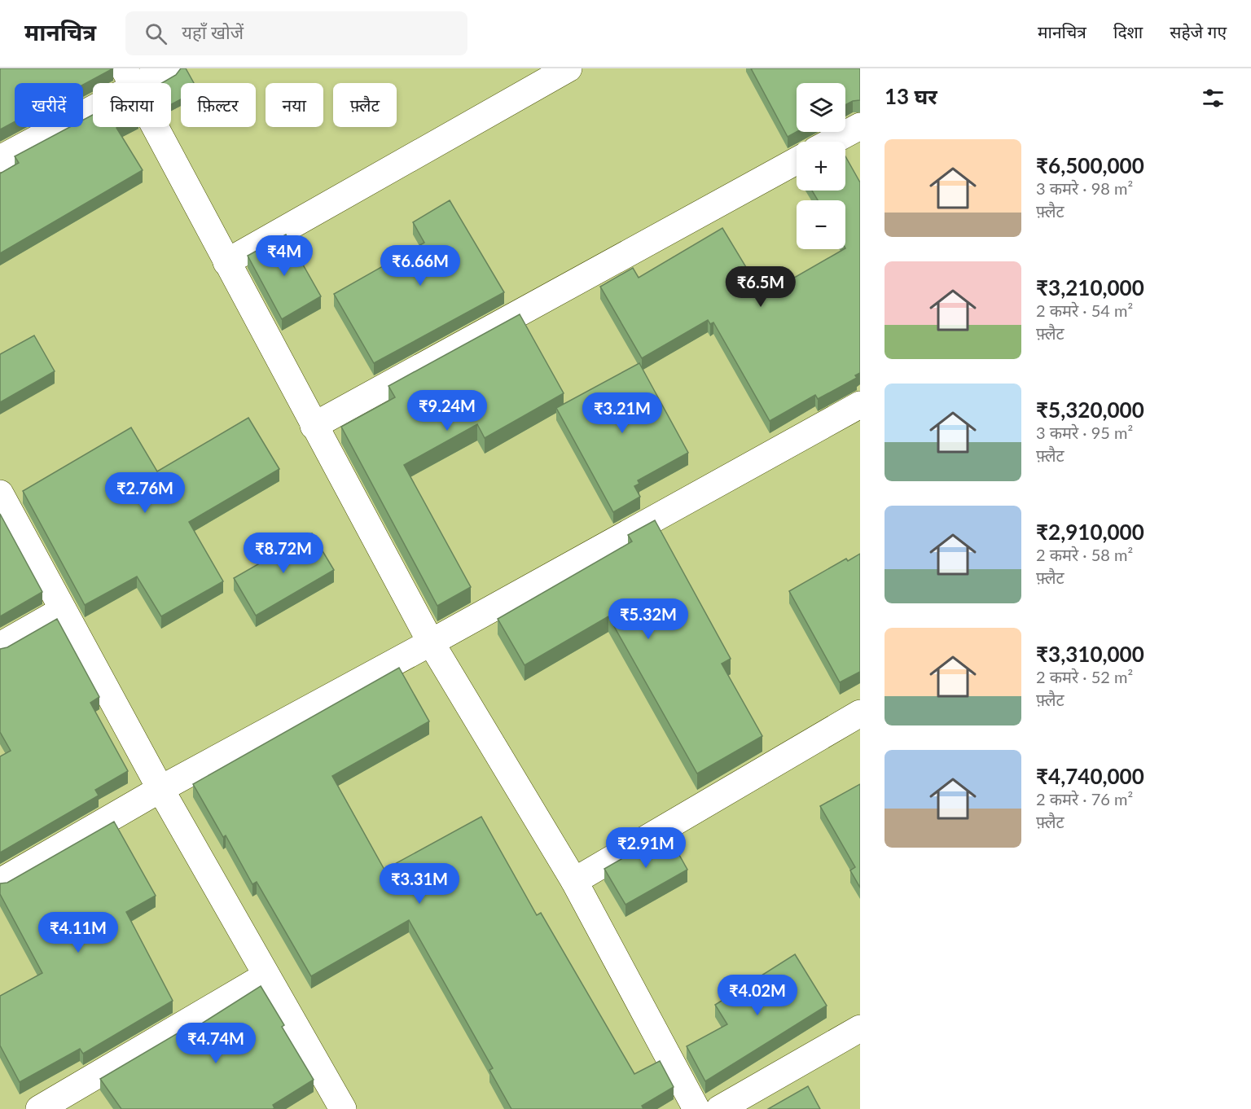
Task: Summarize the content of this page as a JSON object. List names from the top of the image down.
{
  "page": {
    "header": "मानचित्र",
    "search": "यहाँ खोजें",
    "nav": ["मानचित्र", "दिशा", "सहेजे गए"],
    "heading": "13 घर",
    "map_buttons": ["+", "−"],
    "chip": [
      "खरीदें",
      "किराया",
      "फ़िल्टर",
      "नया",
      "फ़्लैट"
    ],
    "list": [
      {
        "name": "₹6,500,000",
        "note": "3 कमरे · 98 m² · फ़्लैट"
      },
      {
        "name": "₹3,210,000",
        "note": "2 कमरे · 54 m² · फ़्लैट"
      },
      {
        "name": "₹5,320,000",
        "note": "3 कमरे · 95 m² · फ़्लैट"
      },
      {
        "name": "₹2,910,000",
        "note": "2 कमरे · 58 m² · फ़्लैट"
      },
      {
        "name": "₹3,310,000",
        "note": "2 कमरे · 52 m² · फ़्लैट"
      },
      {
        "name": "₹4,740,000",
        "note": "2 कमरे · 76 m² · फ़्लैट"
      }
    ],
    "price": [
      "₹4M",
      "₹6.66M",
      "₹6.5M",
      "₹9.24M",
      "₹3.21M",
      "₹2.76M",
      "₹8.72M",
      "₹5.32M",
      "₹2.91M",
      "₹3.31M",
      "₹4.11M",
      "₹4.02M",
      "₹4.74M"
    ]
  }
}
